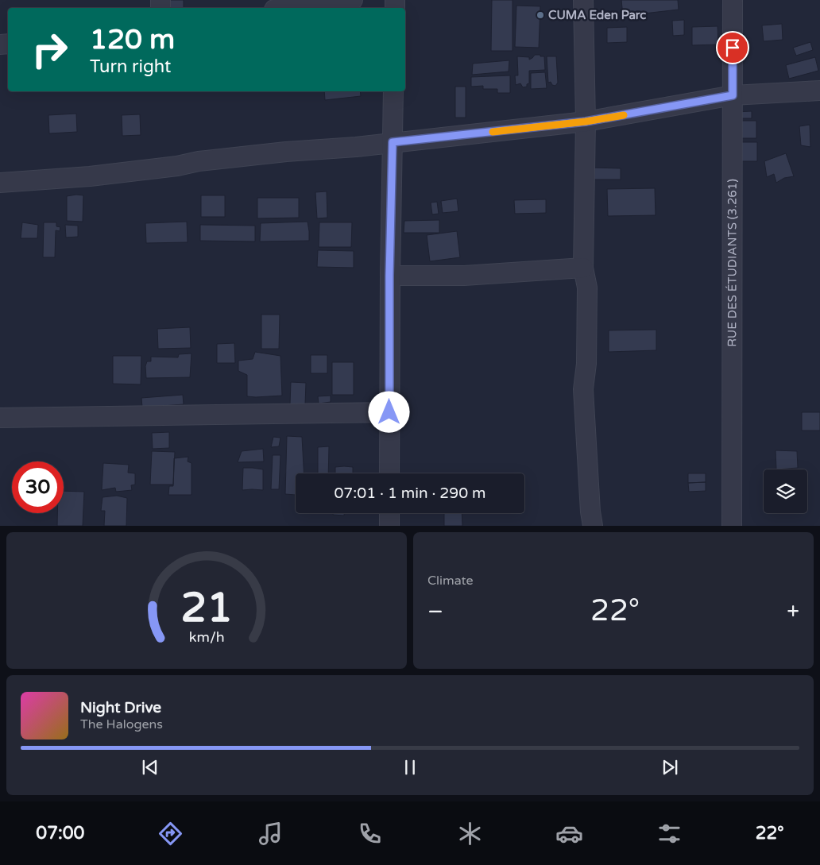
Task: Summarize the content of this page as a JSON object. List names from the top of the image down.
{
  "streets": {
    "street": ["RUE DES ÉTUDIANTS (3.261)"]
  },
  "places": ["CUMA Eden Parc"],
  "page": {
    "turn": ["120 m", "Turn right"],
    "limit": "30",
    "trip": "07:01 · 1 min · 290 m",
    "tile": "Climate",
    "heat": ["−", "22°", "+"],
    "song": ["Night Drive", "The Halogens"],
    "tabs": ["07:00", "22°"],
    "gauge": ["21", "km/h"]
  }
}
